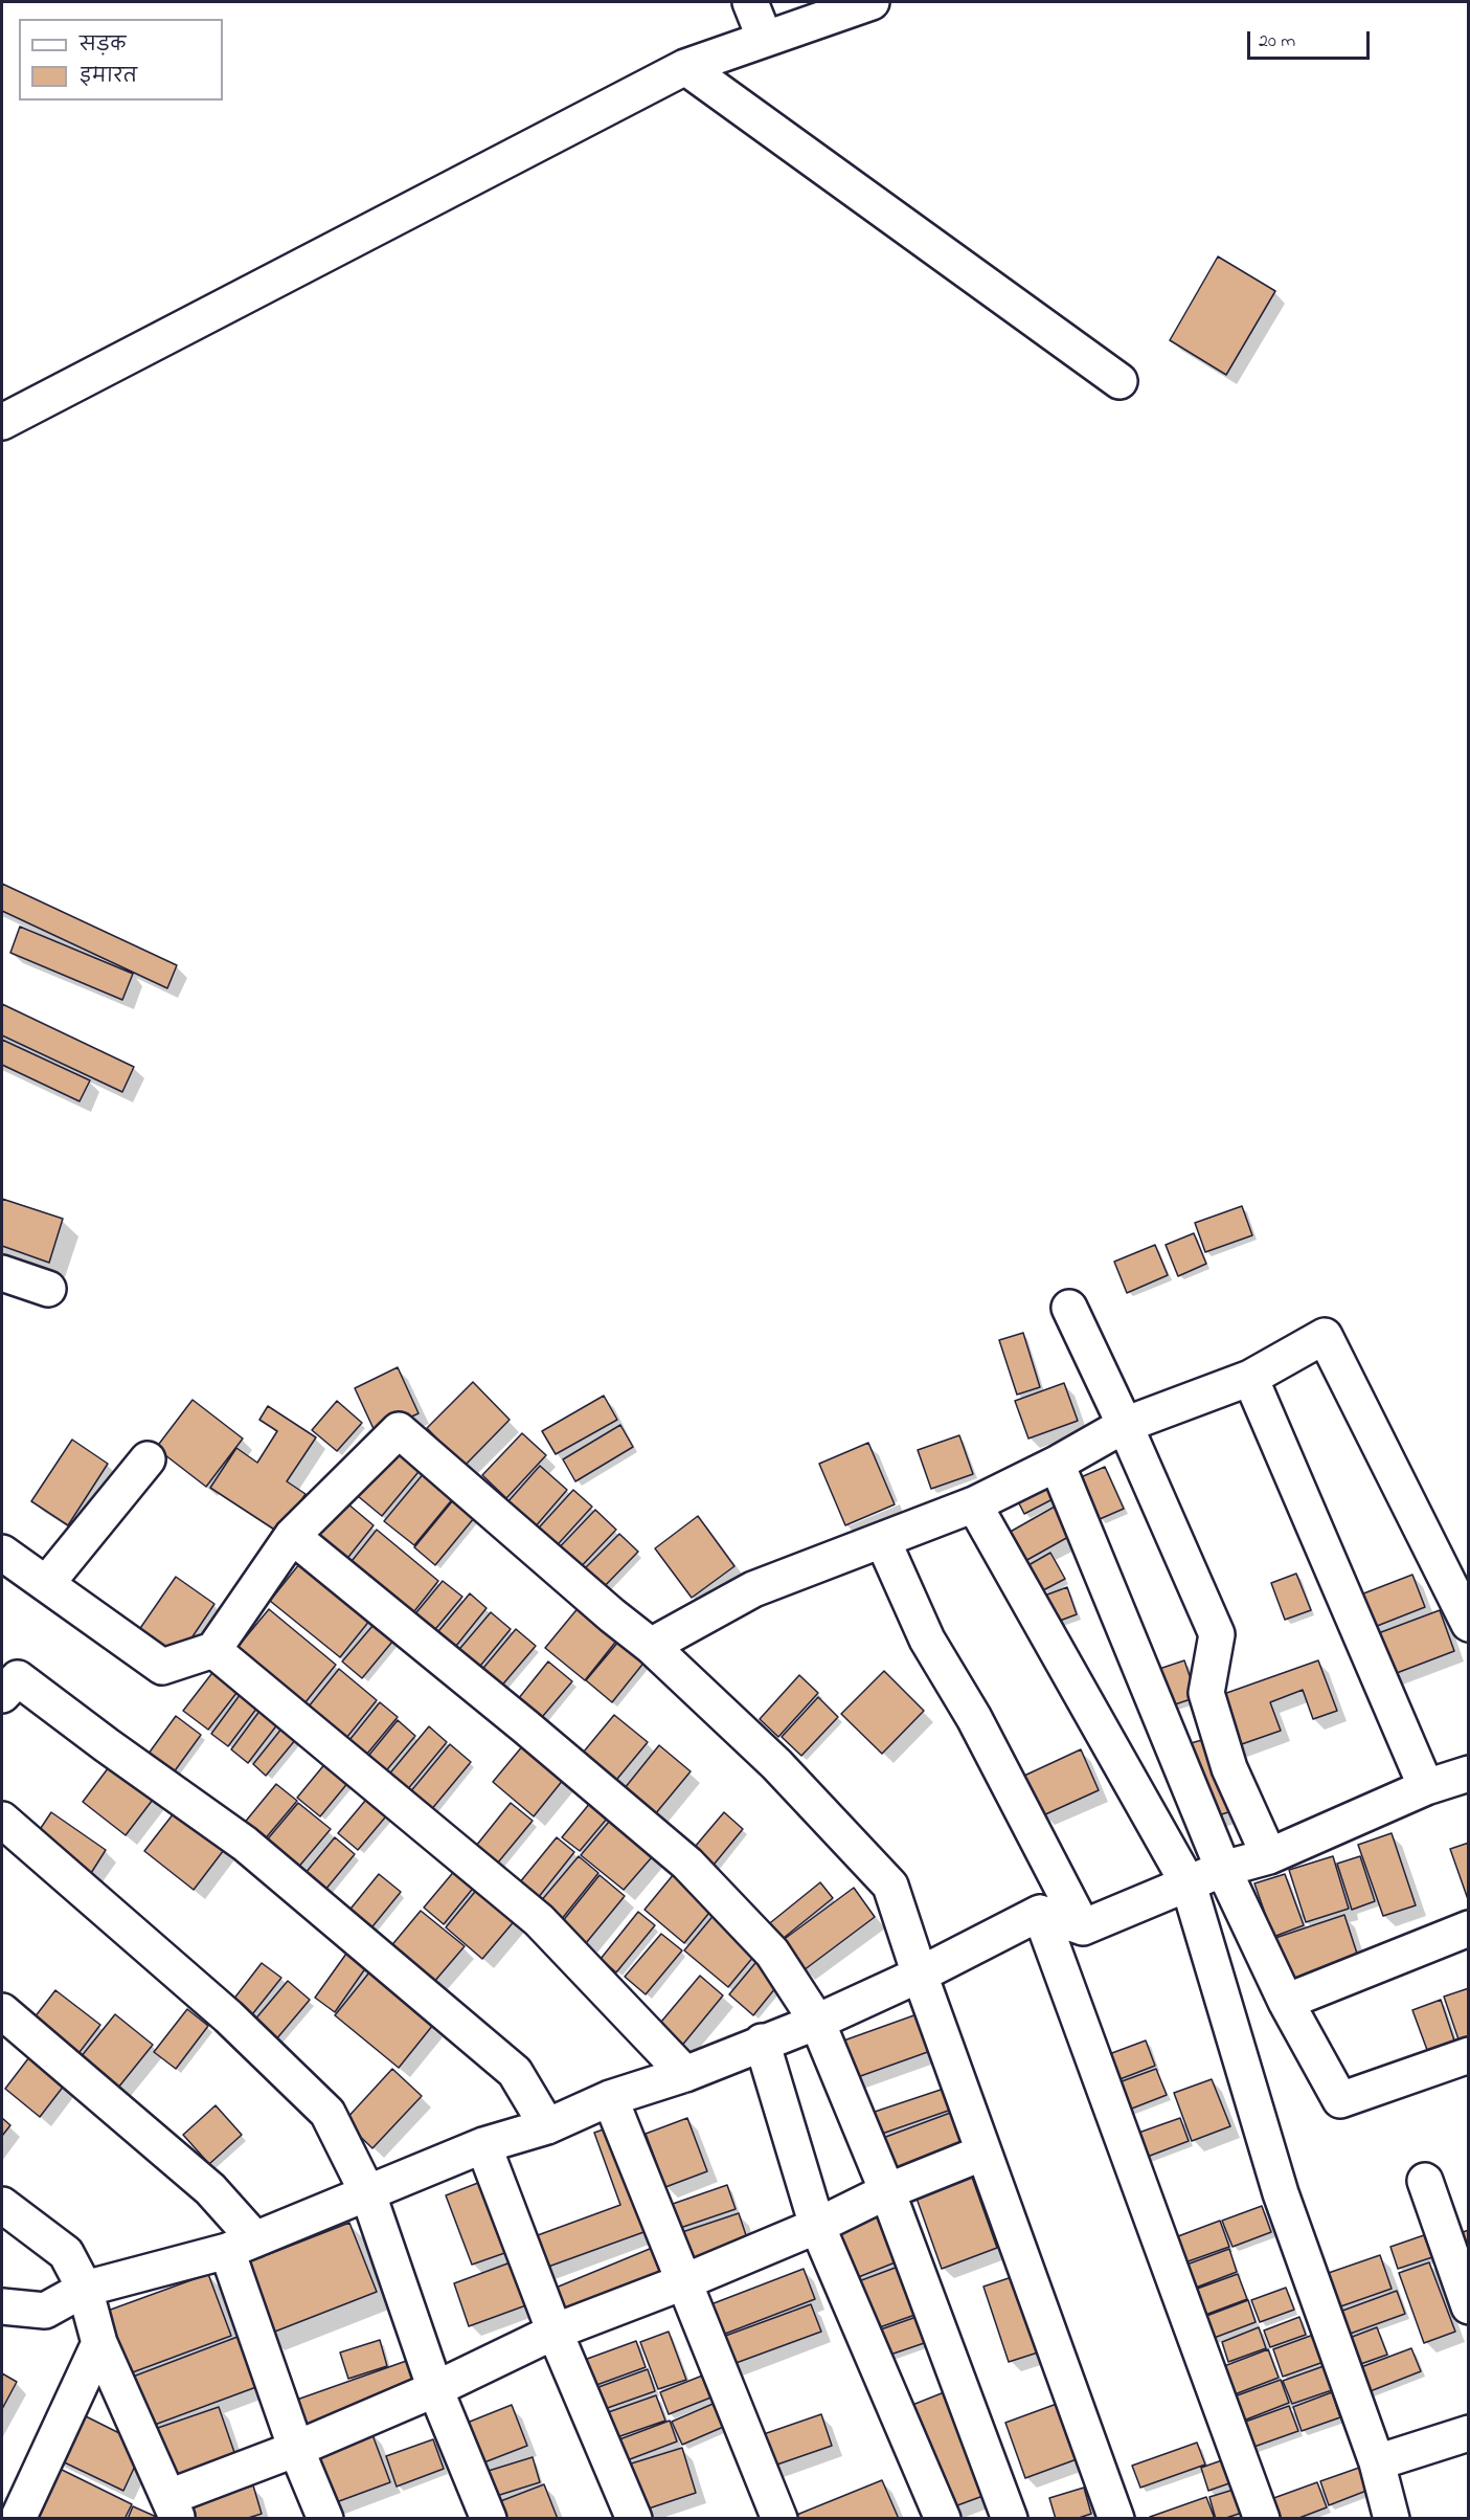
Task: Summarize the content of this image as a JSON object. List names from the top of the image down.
{
  "legend": ["सड़क", "इमारत"],
  "scale_bar": "20 m"
}
